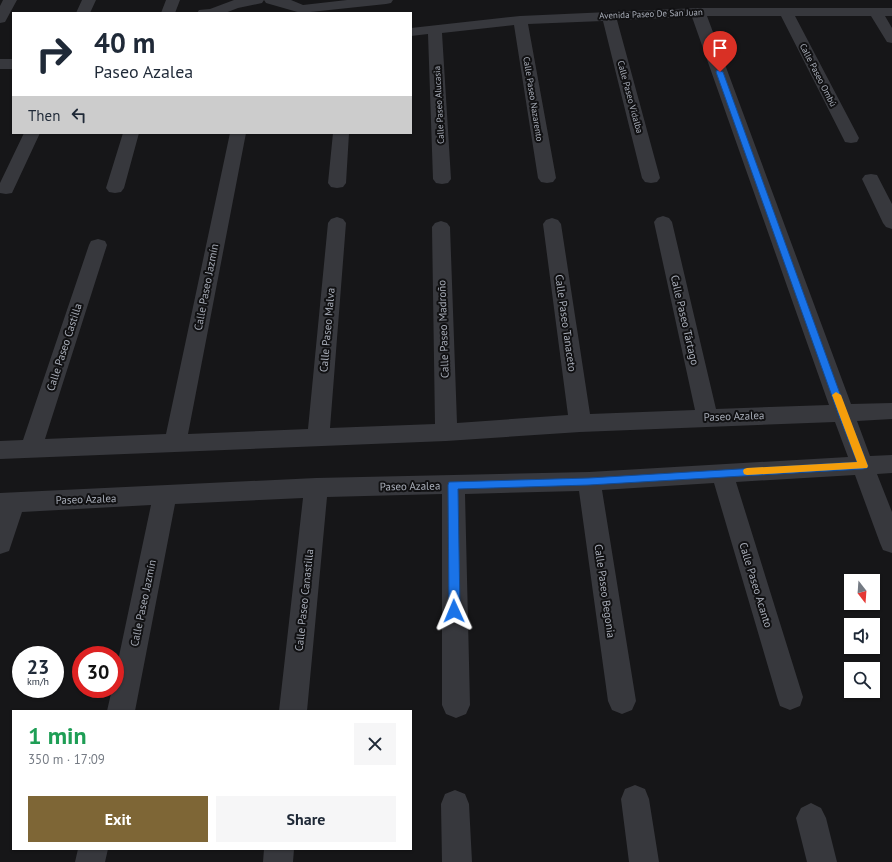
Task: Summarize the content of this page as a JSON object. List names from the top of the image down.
{
  "streets": {
    "street": [
      "Avenida Paseo De San Juan",
      "Calle Paseo Ombú",
      "Calle Paseo Vidalba",
      "Calle Paseo Nazarento",
      "Calle Paseo Alucasia",
      "Calle Paseo Jazmín",
      "Calle Paseo Tártago",
      "Calle Paseo Tanaceto",
      "Calle Paseo Madroño",
      "Calle Paseo Malva",
      "Calle Paseo Castilla",
      "Paseo Azalea",
      "Calle Paseo Acanto",
      "Calle Paseo Begonia",
      "Calle Paseo Canastilla"
    ]
  },
  "crossings": [
    ["Avenida Paseo De San Juan", "Calle Paseo Ombú"],
    ["Avenida Paseo De San Juan", "Calle Paseo Vidalba"],
    ["Avenida Paseo De San Juan", "Calle Paseo Nazarento"],
    ["Avenida Paseo De San Juan", "Calle Paseo Alucasia"],
    ["Calle Paseo Jazmín", "Paseo Azalea"],
    ["Calle Paseo Tártago", "Paseo Azalea"],
    ["Calle Paseo Tanaceto", "Paseo Azalea"],
    ["Calle Paseo Madroño", "Paseo Azalea"],
    ["Calle Paseo Malva", "Paseo Azalea"],
    ["Calle Paseo Castilla", "Paseo Azalea"],
    ["Paseo Azalea", "Calle Paseo Acanto"],
    ["Paseo Azalea", "Calle Paseo Begonia"],
    ["Paseo Azalea", "Calle Paseo Canastilla"]
  ],
  "north": "bottom",
  "page": {
    "turn": ["40 m", "Paseo Azalea"],
    "then": "Then",
    "speed": "23 km/h",
    "limit": "30",
    "heading": ["1 min", "350 m · 17:09"],
    "buttons": ["Exit", "Share"]
  }
}
